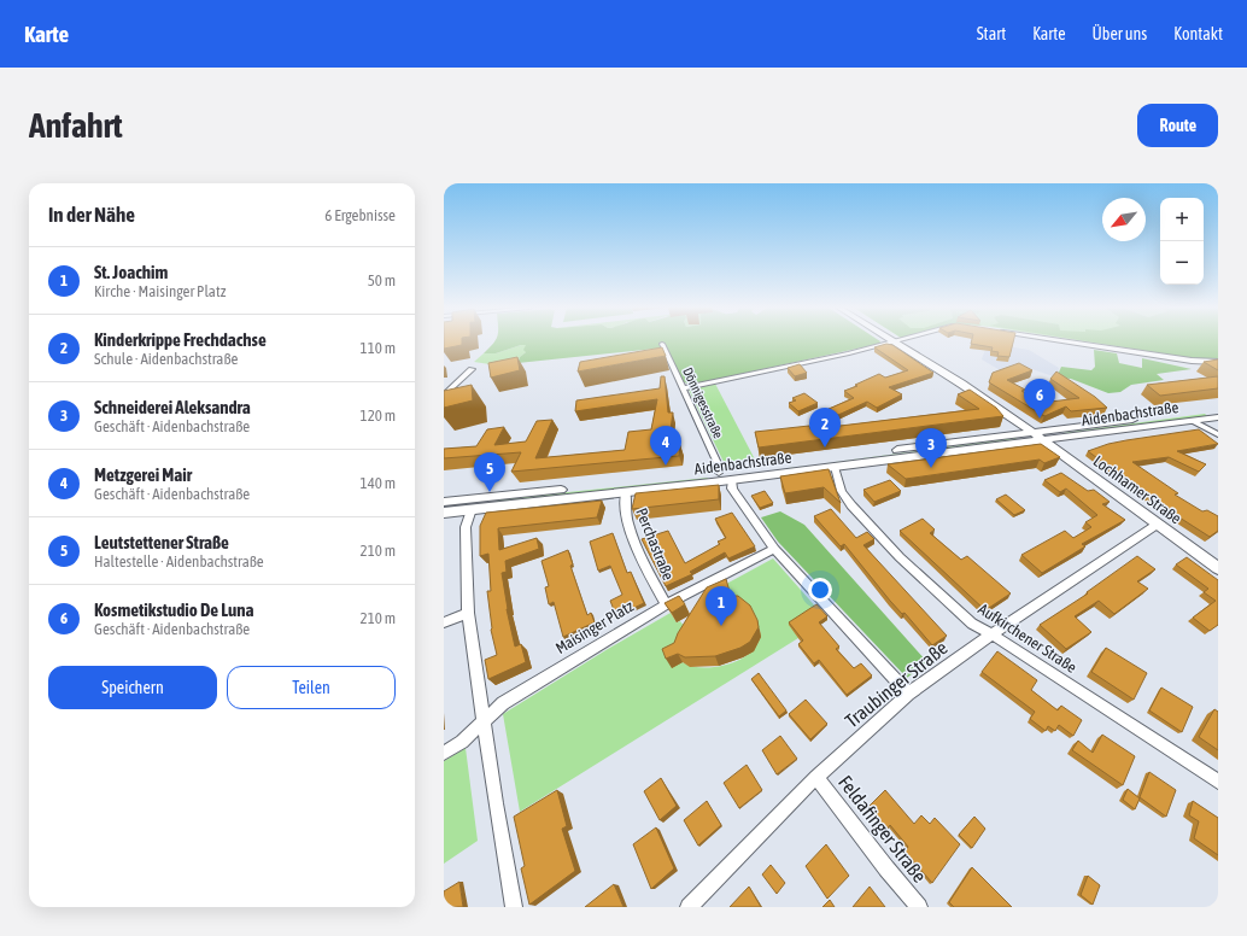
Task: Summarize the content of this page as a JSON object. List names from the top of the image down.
{
  "streets": {
    "main road": ["Aidenbachstraße", "Lochhamer Straße"],
    "street": [
      "Dönnigesstraße",
      "Perchastraße",
      "Maisinger Platz",
      "Aufkirchener Straße",
      "Traubinger Straße",
      "Feldafinger Straße"
    ]
  },
  "crossings": [
    ["Dönnigesstraße", "Aidenbachstraße"],
    ["Aidenbachstraße", "Lochhamer Straße"],
    ["Aidenbachstraße", "Perchastraße"],
    ["Aidenbachstraße", "Aufkirchener Straße"],
    ["Lochhamer Straße", "Traubinger Straße"],
    ["Perchastraße", "Maisinger Platz"],
    ["Aufkirchener Straße", "Traubinger Straße"],
    ["Traubinger Straße", "Feldafinger Straße"]
  ],
  "north": "bottom left",
  "page": {
    "header": "Karte",
    "nav": [
      "Start",
      "Karte",
      "Über uns",
      "Kontakt"
    ],
    "buttons": [
      "Route",
      ["Speichern", "Teilen"]
    ],
    "title": "Anfahrt",
    "heading": ["In der Nähe", "6 Ergebnisse"],
    "map_buttons": ["+", "−"],
    "list": [
      {
        "mark": "1",
        "name": "St. Joachim",
        "note": "Kirche · Maisinger Platz",
        "value": "50 m"
      },
      {
        "mark": "2",
        "name": "Kinderkrippe Frechdachse",
        "note": "Schule · Aidenbachstraße",
        "value": "110 m"
      },
      {
        "mark": "3",
        "name": "Schneiderei Aleksandra",
        "note": "Geschäft · Aidenbachstraße",
        "value": "120 m"
      },
      {
        "mark": "4",
        "name": "Metzgerei Mair",
        "note": "Geschäft · Aidenbachstraße",
        "value": "140 m"
      },
      {
        "mark": "5",
        "name": "Leutstettener Straße",
        "note": "Haltestelle · Aidenbachstraße",
        "value": "210 m"
      },
      {
        "mark": "6",
        "name": "Kosmetikstudio De Luna",
        "note": "Geschäft · Aidenbachstraße",
        "value": "210 m"
      }
    ],
    "pins": [
      "6",
      "2",
      "4",
      "3",
      "5",
      "1"
    ]
  }
}
